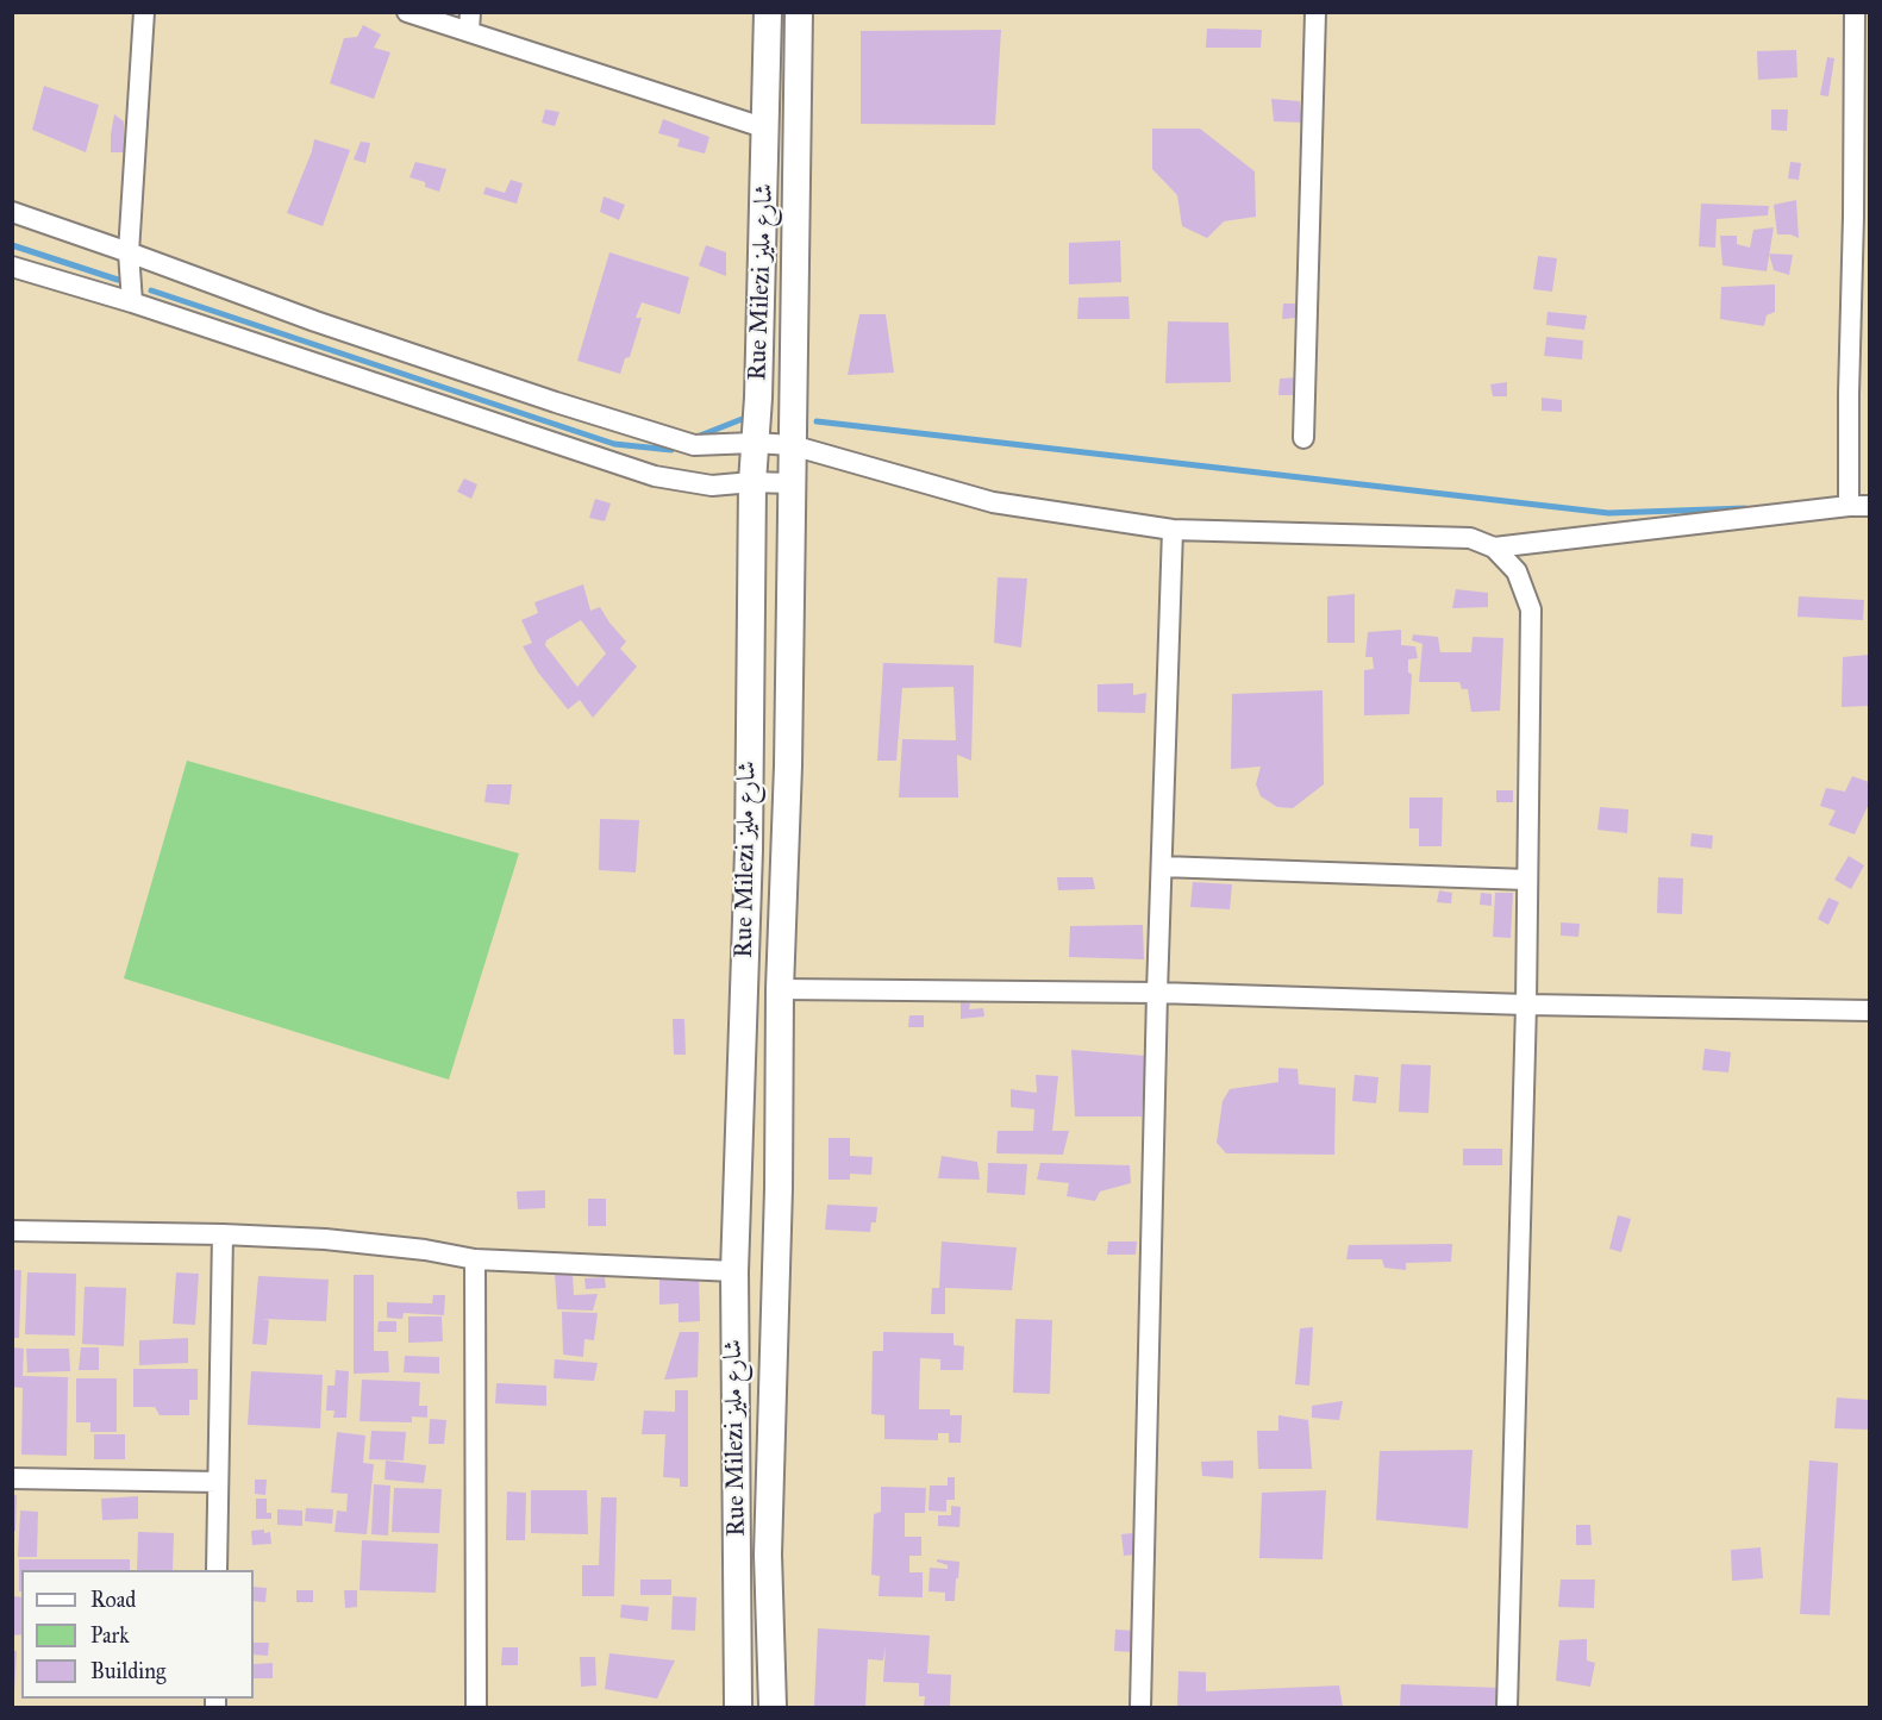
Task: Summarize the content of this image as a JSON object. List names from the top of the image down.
{
  "streets": {
    "street": ["Rue Milezi شارع مليز"]
  },
  "legend": ["Road", "Park", "Building"]
}
